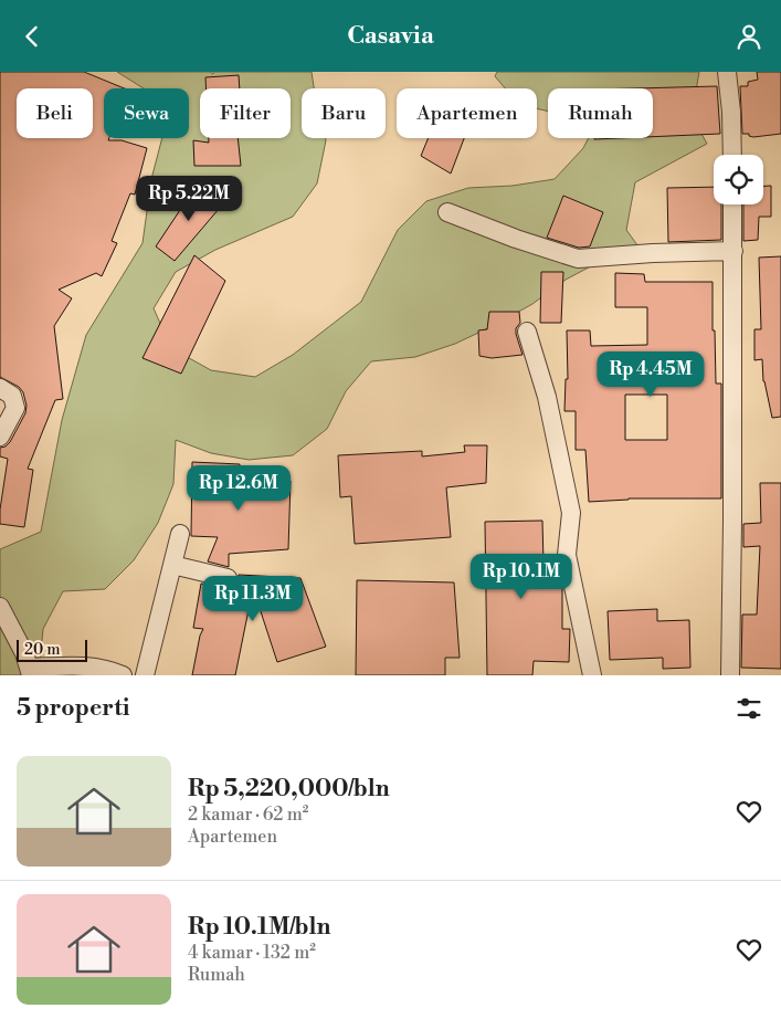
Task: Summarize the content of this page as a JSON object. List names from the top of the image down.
{
  "scale_bar": "20 m",
  "page": {
    "header": "Casavia",
    "chip": [
      "Beli",
      "Sewa",
      "Filter",
      "Baru",
      "Apartemen",
      "Rumah"
    ],
    "price": [
      "Rp 5.22M",
      "Rp 4.45M",
      "Rp 12.6M",
      "Rp 10.1M",
      "Rp 11.3M"
    ],
    "scale": "20 m",
    "heading": "5 properti",
    "list": [
      {
        "name": "Rp 5,220,000/bln",
        "note": "2 kamar · 62 m² · Apartemen"
      },
      {
        "name": "Rp 10.1M/bln",
        "note": "4 kamar · 132 m² · Rumah"
      }
    ]
  }
}
